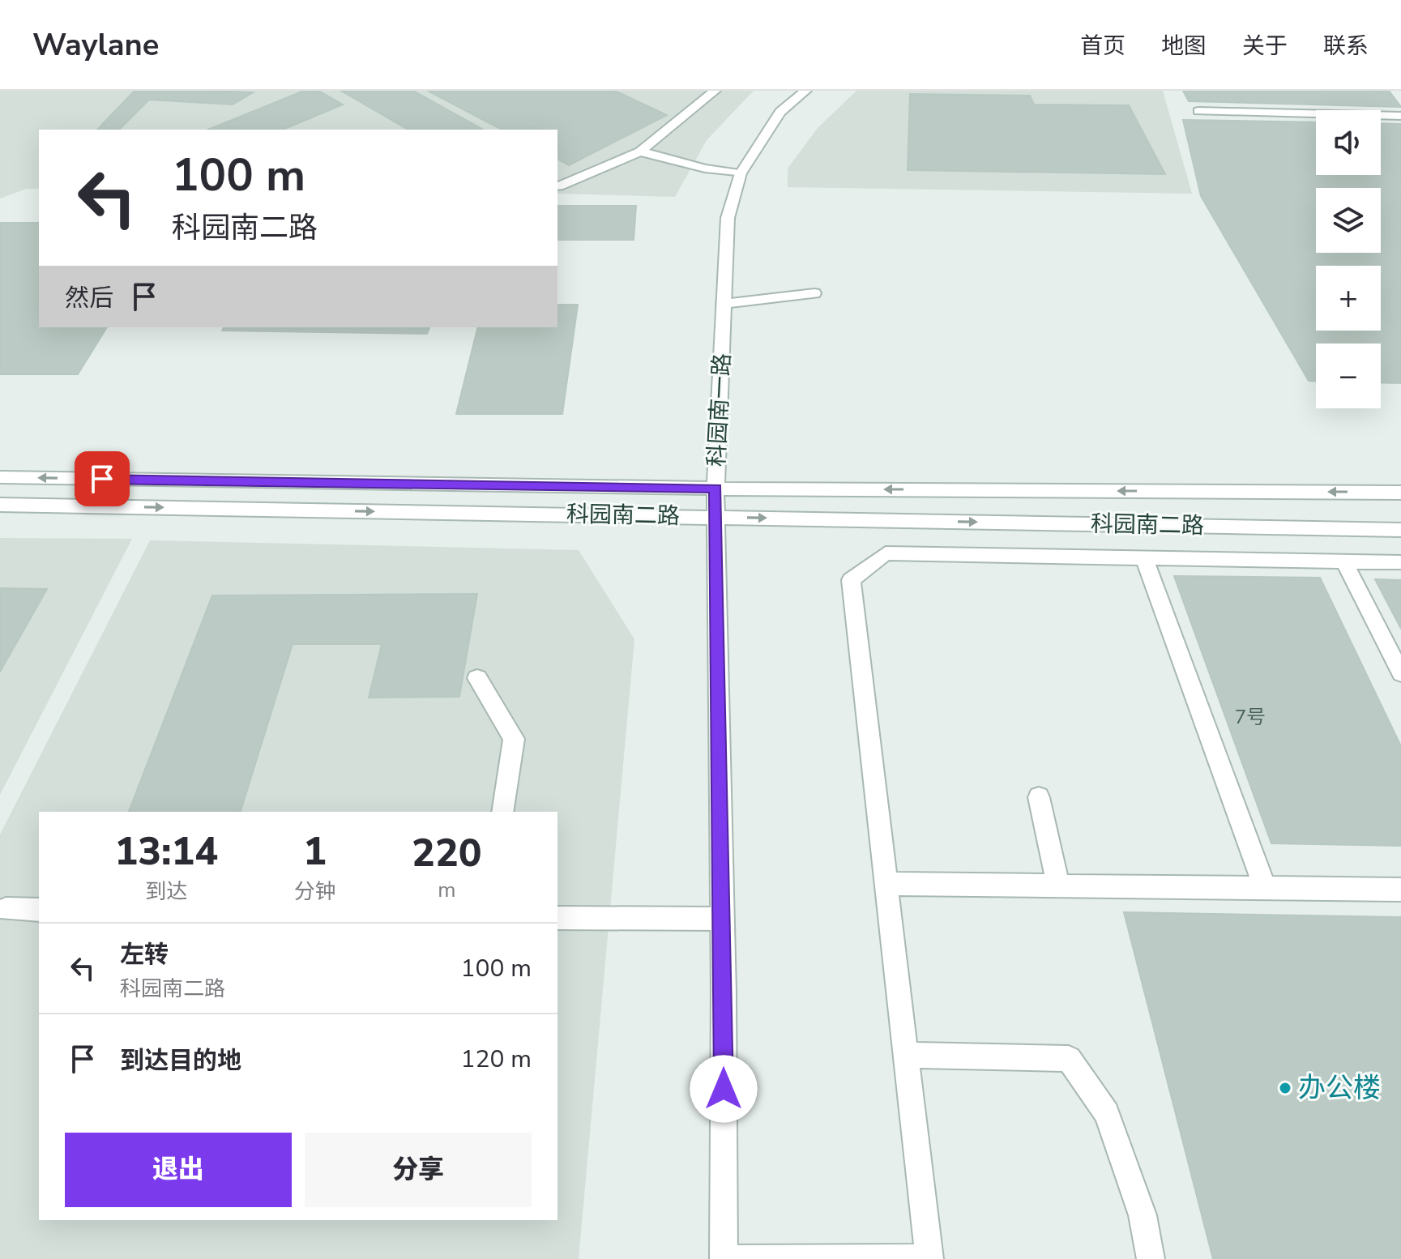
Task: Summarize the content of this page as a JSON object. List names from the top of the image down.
{
  "streets": {
    "street": ["科园南一路", "科园南二路"]
  },
  "crossings": [
    ["科园南一路", "科园南二路"]
  ],
  "places": ["办公楼"],
  "house_numbers": ["7号"],
  "page": {
    "header": "Waylane",
    "nav": [
      "首页",
      "地图",
      "关于",
      "联系"
    ],
    "map_buttons": ["+", "−"],
    "turn": ["100 m", "科园南二路"],
    "then": "然后",
    "eta": [
      "13:14",
      "到达",
      "1",
      "分钟",
      "220",
      "m"
    ],
    "list": [
      {
        "name": "左转",
        "note": "科园南二路",
        "value": "100 m"
      },
      {
        "name": "到达目的地",
        "value": "120 m"
      }
    ],
    "buttons": ["退出", "分享"]
  }
}
